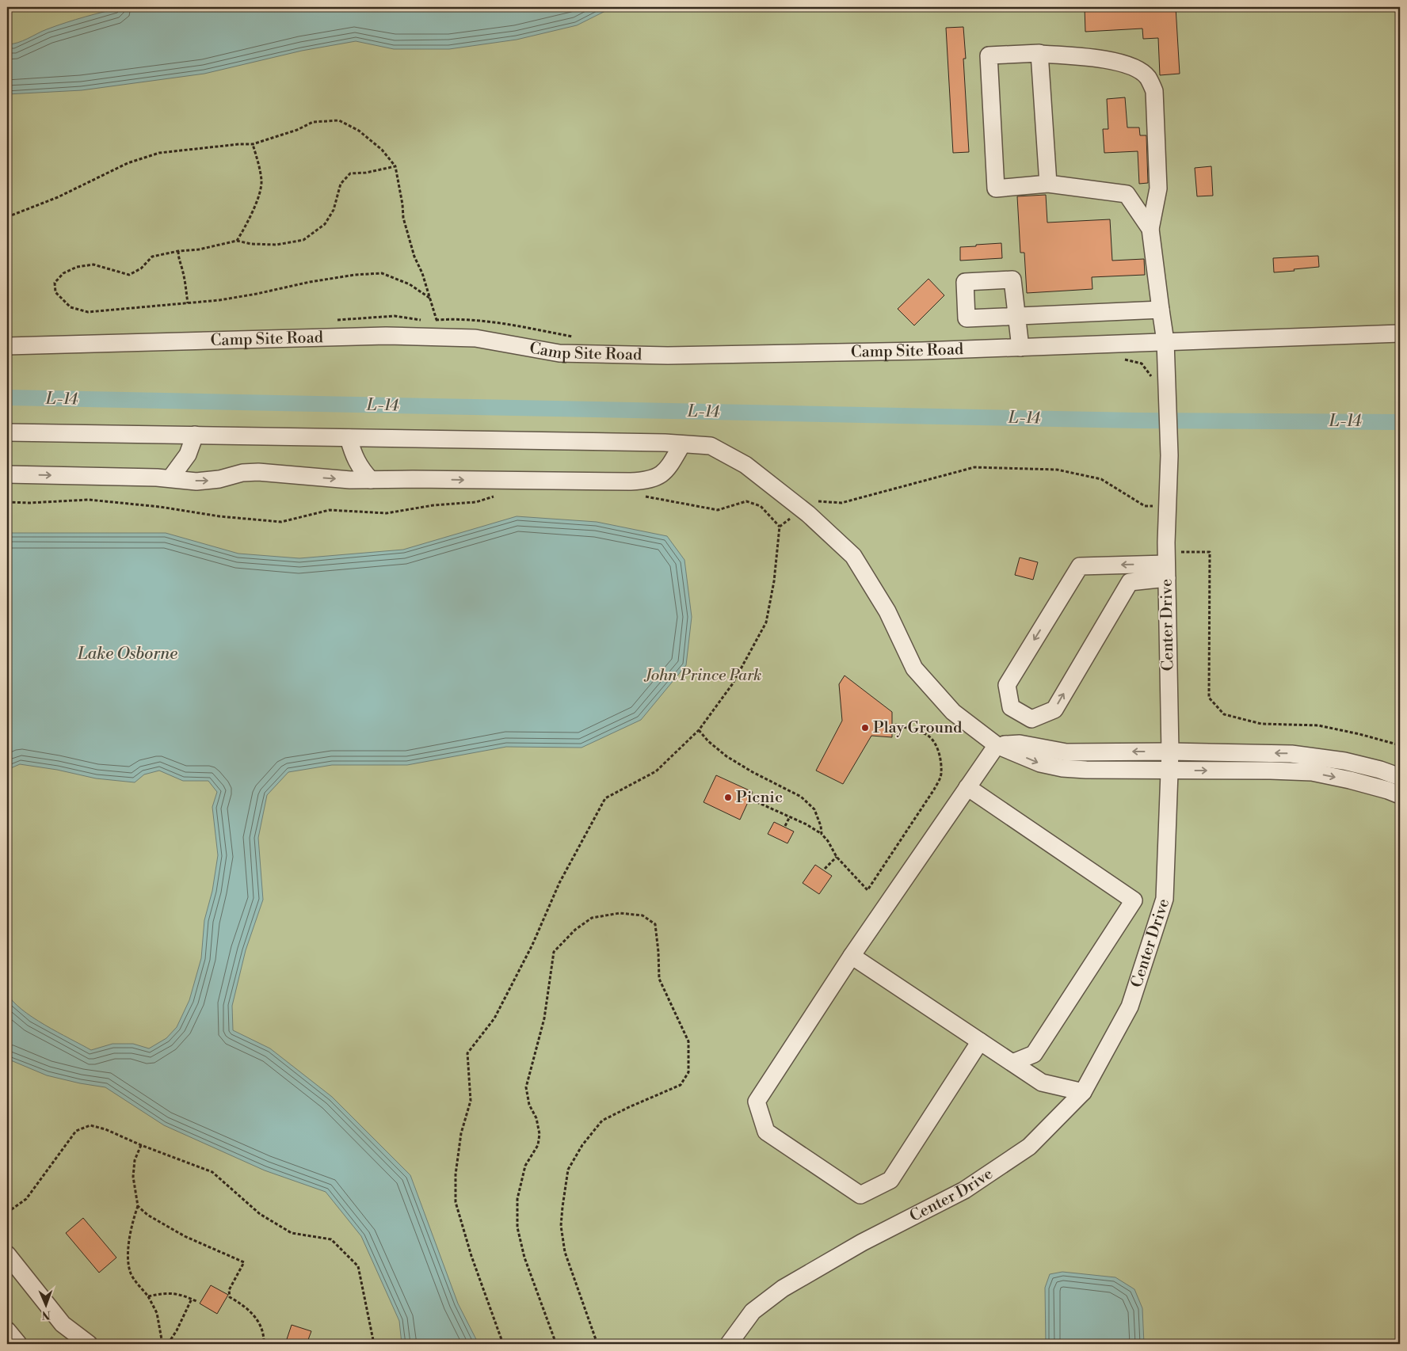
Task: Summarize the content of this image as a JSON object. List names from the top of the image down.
{
  "streets": {
    "street": ["Camp Site Road", "Center Drive"]
  },
  "crossings": [
    ["Camp Site Road", "Center Drive"]
  ],
  "water": ["L-14", "Lake Osborne"],
  "parks": ["John Prince Park"],
  "places": ["Play Ground", "Picnic"],
  "north": "bottom"
}
